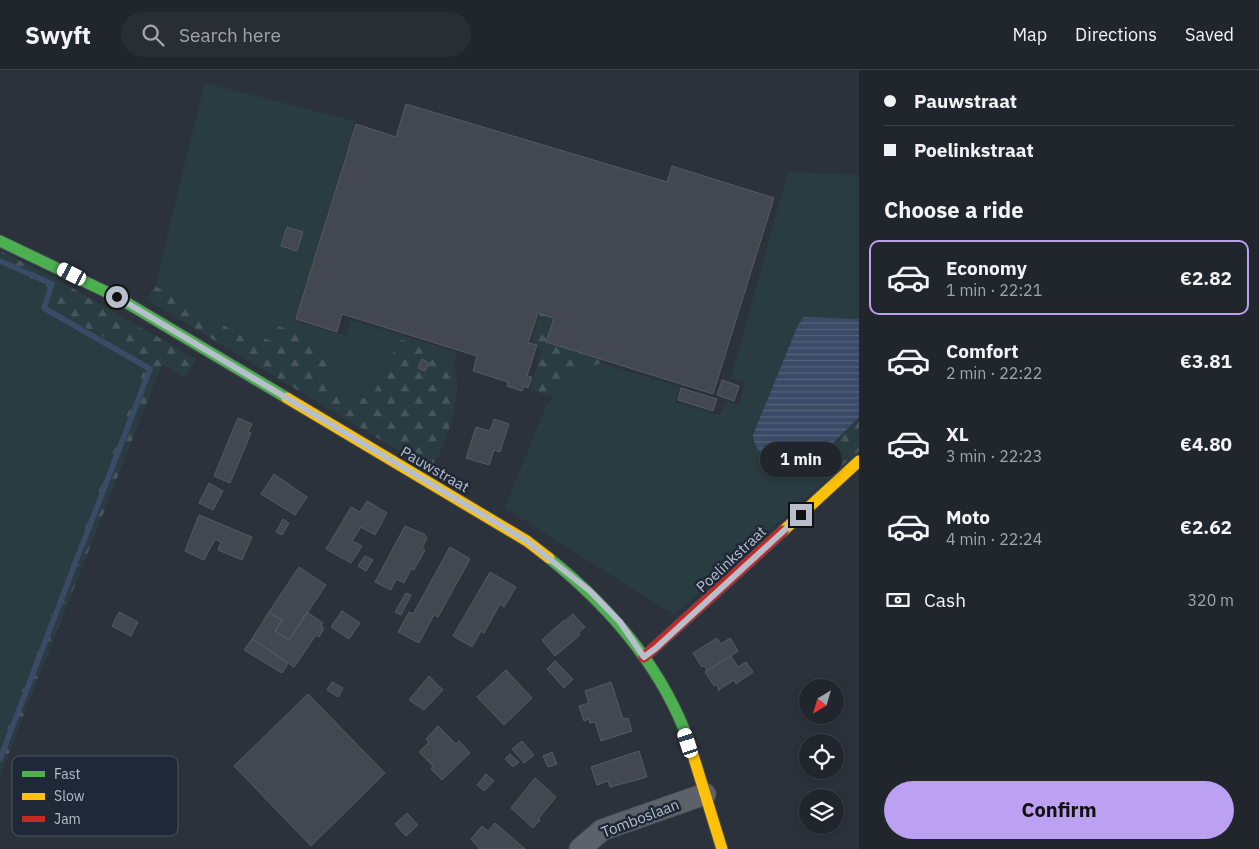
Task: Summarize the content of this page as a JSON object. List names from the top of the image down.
{
  "streets": {
    "street": ["Pauwstraat", "Poelinkstraat", "Tomboslaan"]
  },
  "crossings": [
    ["Pauwstraat", "Poelinkstraat"],
    ["Pauwstraat", "Tomboslaan"]
  ],
  "legend": ["Fast", "Slow", "Jam"],
  "north": "bottom left",
  "page": {
    "header": "Swyft",
    "search": "Search here",
    "nav": ["Map", "Directions", "Saved"],
    "banner": ["Pauwstraat", "Poelinkstraat"],
    "heading": "Choose a ride",
    "list": [
      {
        "name": "Economy",
        "note": "1 min · 22:21",
        "value": "€2.82"
      },
      {
        "name": "Comfort",
        "note": "2 min · 22:22",
        "value": "€3.81"
      },
      {
        "name": "XL",
        "note": "3 min · 22:23",
        "value": "€4.80"
      },
      {
        "name": "Moto",
        "note": "4 min · 22:24",
        "value": "€2.62"
      }
    ],
    "bubble": "1 min",
    "pay": ["Cash", "320 m"],
    "buttons": "Confirm"
  }
}
